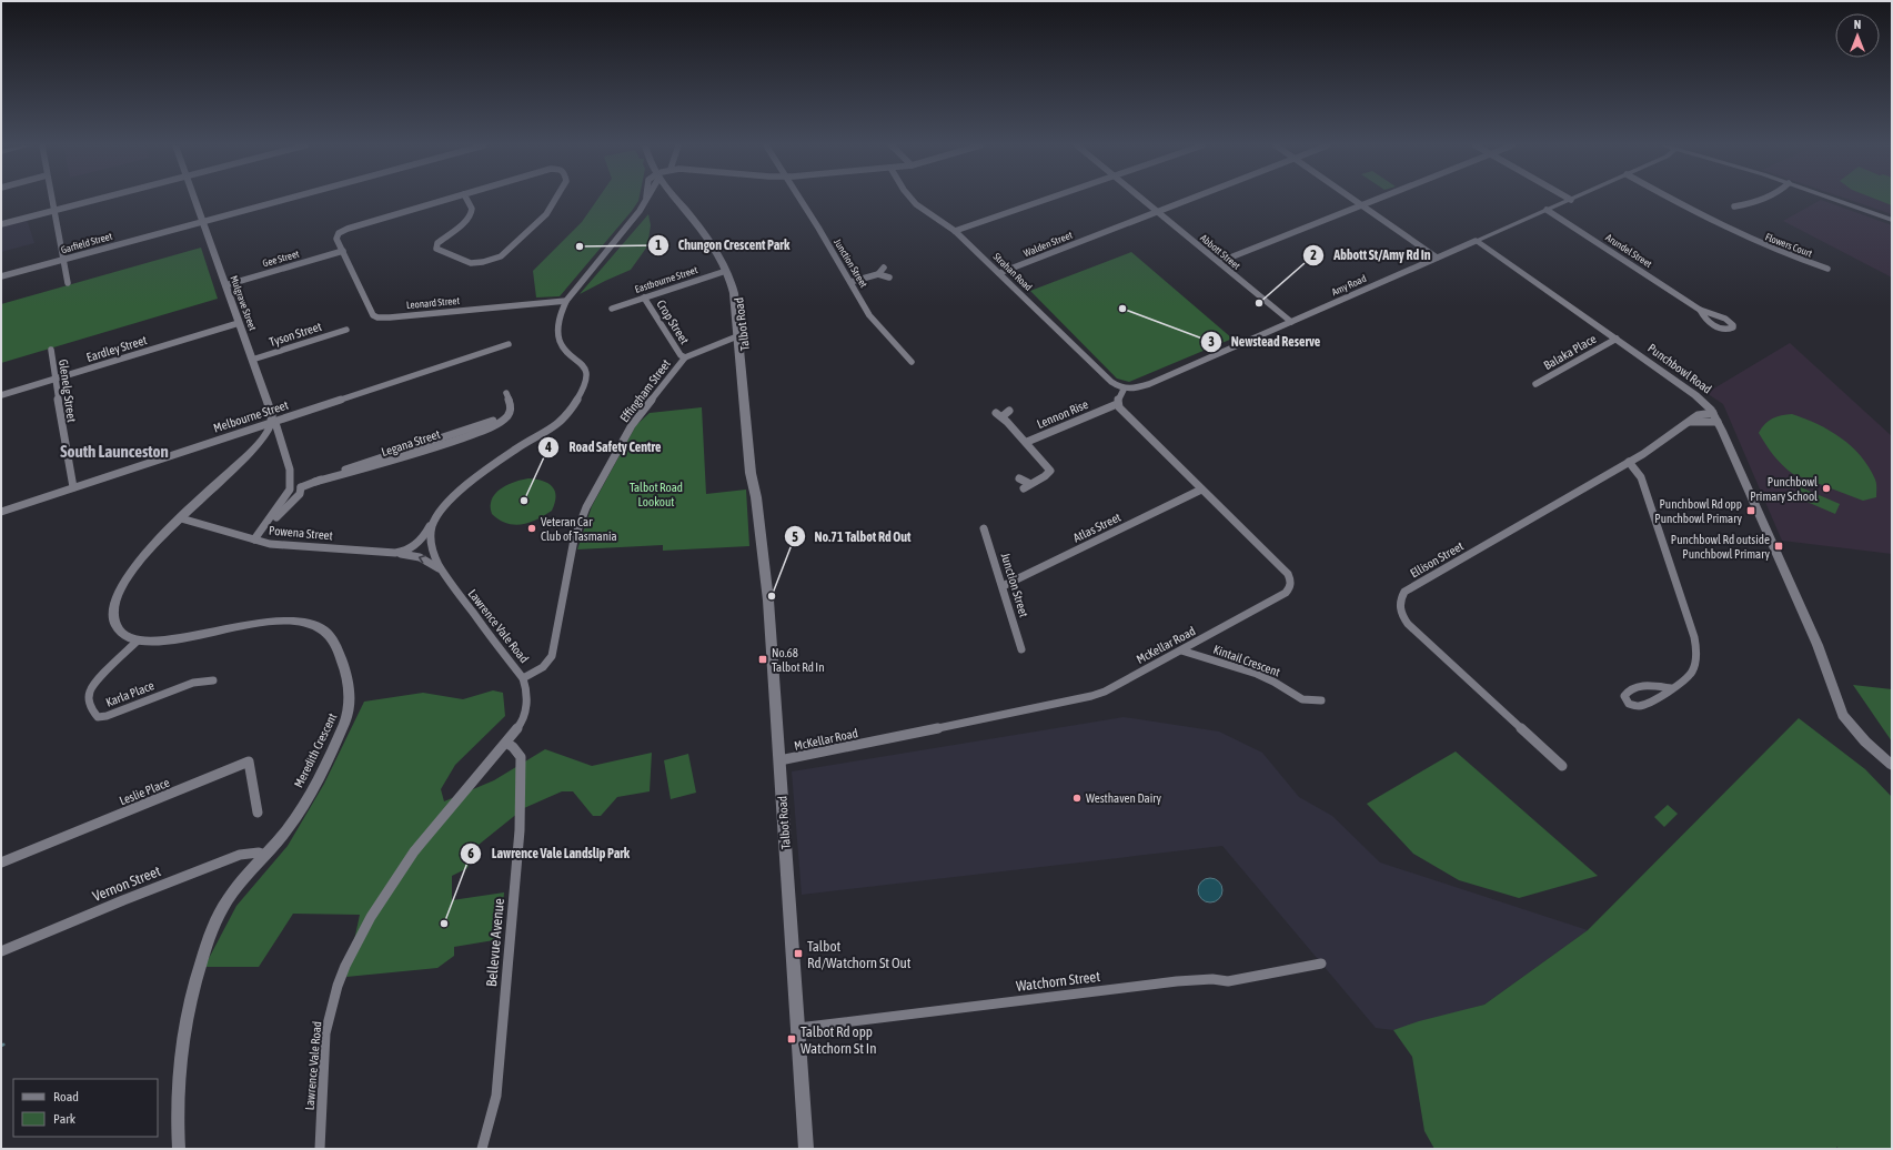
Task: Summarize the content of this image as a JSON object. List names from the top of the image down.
{
  "streets": {
    "main road": ["Talbot Road"],
    "street": [
      "Garfield Street",
      "Walden Street",
      "Flowers Court",
      "Arundel Street",
      "Abbott Street",
      "Gee Street",
      "Junction Street",
      "Strahan Road",
      "Eastbourne Street",
      "Amy Road",
      "Mulgrave Street",
      "Leonard Street",
      "Crop Street",
      "Tyson Street",
      "Eardley Street",
      "Balaka Place",
      "Punchbowl Road",
      "Glenelg Street",
      "Effingham Street",
      "Lennon Rise",
      "Melbourne Street",
      "Legana Street",
      "Atlas Street",
      "Powena Street",
      "Ellison Street",
      "Lawrence Vale Road",
      "McKellar Road",
      "Kintail Crescent",
      "Karla Place",
      "Meredith Crescent",
      "Leslie Place",
      "Vernon Street",
      "Bellevue Avenue",
      "Watchorn Street"
    ]
  },
  "crossings": [
    ["Garfield Street", "Mulgrave Street"],
    ["Walden Street", "Abbott Street"],
    ["Walden Street", "Strahan Road"],
    ["Arundel Street", "Amy Road"],
    ["Abbott Street", "Amy Road"],
    ["Gee Street", "Mulgrave Street"],
    ["Gee Street", "Leonard Street"],
    ["Junction Street", "Atlas Street"],
    ["Strahan Road", "Amy Road"],
    ["Eastbourne Street", "Crop Street"],
    ["Eastbourne Street", "Talbot Road"],
    ["Amy Road", "Punchbowl Road"],
    ["Mulgrave Street", "Tyson Street"],
    ["Mulgrave Street", "Eardley Street"],
    ["Mulgrave Street", "Melbourne Street"],
    ["Mulgrave Street", "Legana Street"],
    ["Mulgrave Street", "Powena Street"],
    ["Crop Street", "Effingham Street"],
    ["Talbot Road", "Effingham Street"],
    ["Talbot Road", "McKellar Road"],
    ["Talbot Road", "Watchorn Street"],
    ["Eardley Street", "Glenelg Street"],
    ["Balaka Place", "Punchbowl Road"],
    ["Punchbowl Road", "Ellison Street"],
    ["Glenelg Street", "Melbourne Street"],
    ["Effingham Street", "Lawrence Vale Road"],
    ["Lennon Rise", "McKellar Road"],
    ["Atlas Street", "McKellar Road"],
    ["Powena Street", "Lawrence Vale Road"],
    ["Lawrence Vale Road", "Bellevue Avenue"],
    ["McKellar Road", "Kintail Crescent"],
    ["Karla Place", "Meredith Crescent"],
    ["Meredith Crescent", "Vernon Street"]
  ],
  "districts": ["South Launceston"],
  "parks": ["Talbot Road Lookout"],
  "places": {
    "other": [
      "Chungon Crescent Park",
      "Abbott St/Amy Rd In",
      "Newstead Reserve",
      "Punchbowl Primary School",
      "Road Safety Centre",
      "Veteran Car Club of Tasmania",
      "No.71 Talbot Rd Out",
      "Westhaven Dairy",
      "Lawrence Vale Landslip Park"
    ],
    "transit": [
      "Punchbowl Rd opp Punchbowl Primary",
      "Punchbowl Rd outside Punchbowl Primary",
      "No.68 Talbot Rd In",
      "Talbot Rd/Watchorn St Out",
      "Talbot Rd opp Watchorn St In"
    ]
  },
  "legend": ["Road", "Park"],
  "north": "top"
}
